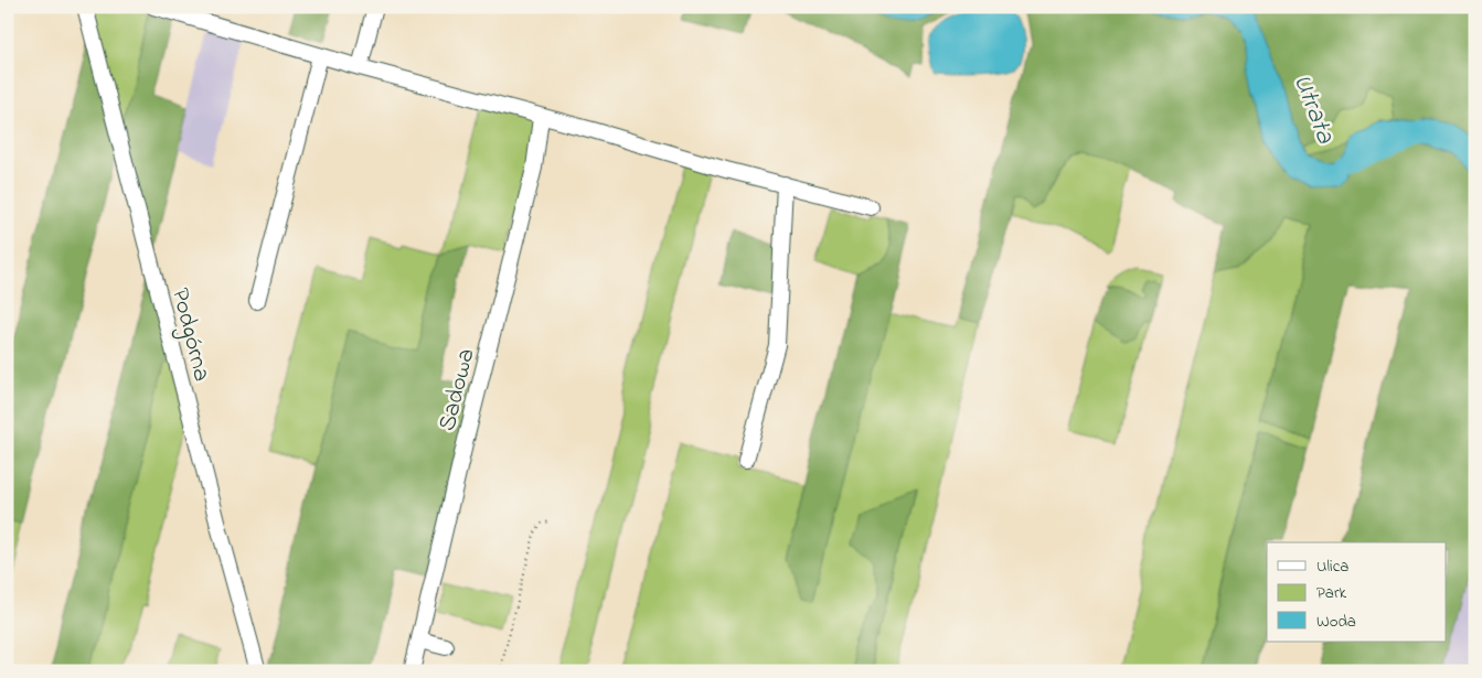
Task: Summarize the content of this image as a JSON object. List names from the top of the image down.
{
  "streets": {
    "street": ["Podgórna", "Sadowa"]
  },
  "water": ["Utrata"],
  "legend": ["Ulica", "Park", "Woda"]
}
